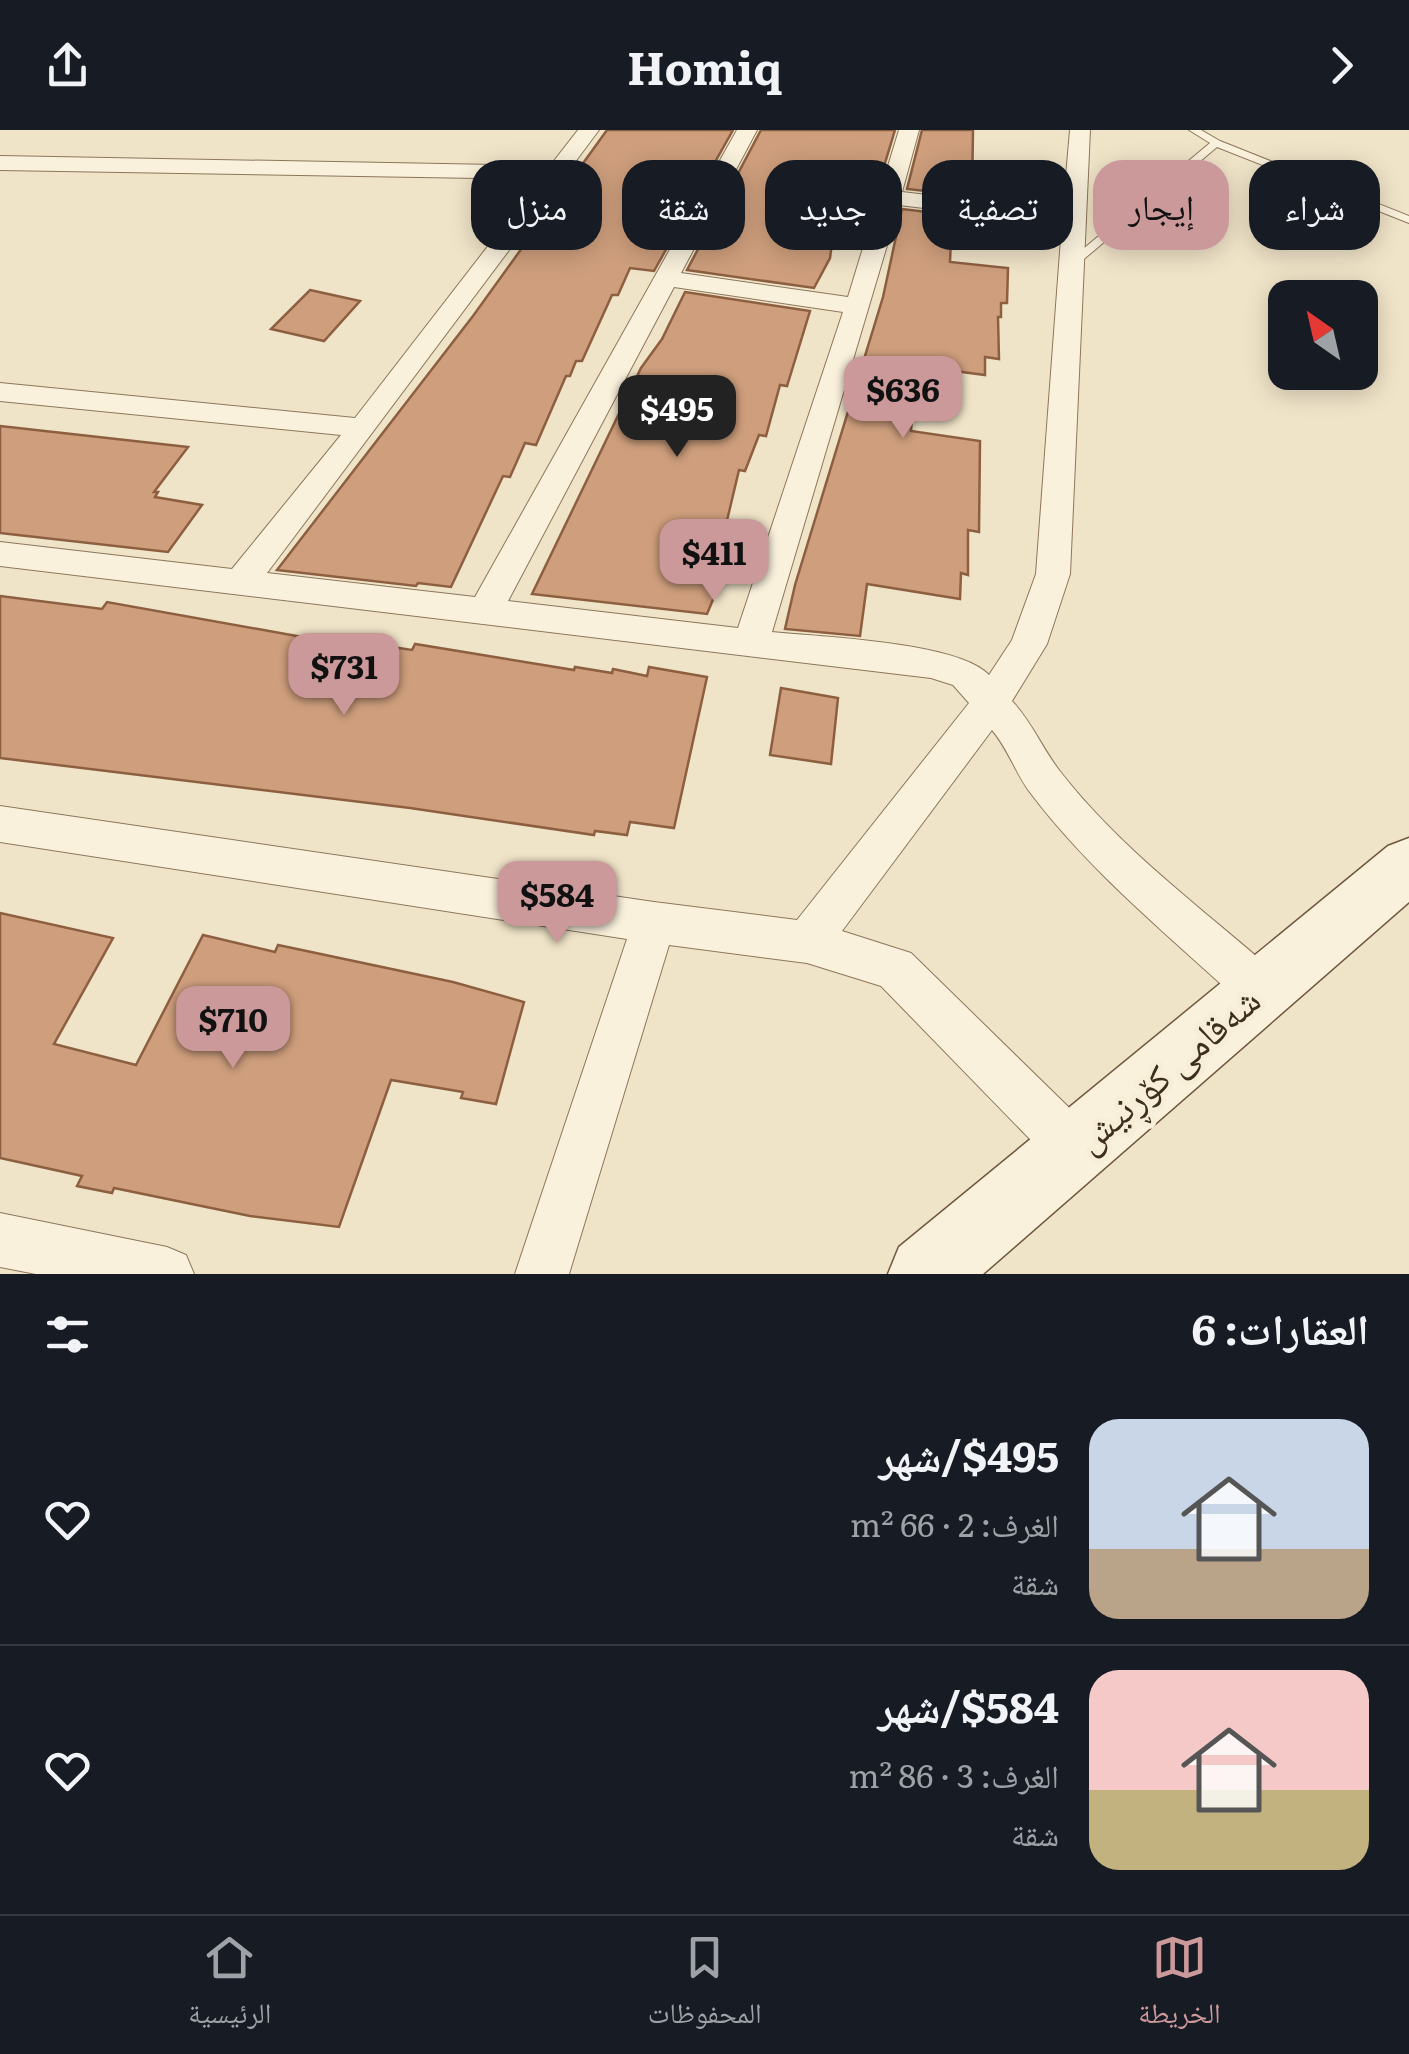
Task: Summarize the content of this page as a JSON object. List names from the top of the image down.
{
  "streets": {
    "main road": ["شەقامی کۆڕنیش"]
  },
  "north": "top left",
  "page": {
    "header": "Homiq",
    "chip": [
      "شراء",
      "إيجار",
      "تصفية",
      "جديد",
      "شقة",
      "منزل"
    ],
    "price": [
      "$636",
      "$495",
      "$411",
      "$731",
      "$584",
      "$710"
    ],
    "heading": "العقارات: 6",
    "list": [
      {
        "name": "$495/شهر",
        "note": "الغرف: 2 · 66 m² · شقة"
      },
      {
        "name": "$584/شهر",
        "note": "الغرف: 3 · 86 m² · شقة"
      }
    ],
    "tabs": ["الخريطة", "المحفوظات", "الرئيسية"]
  }
}
